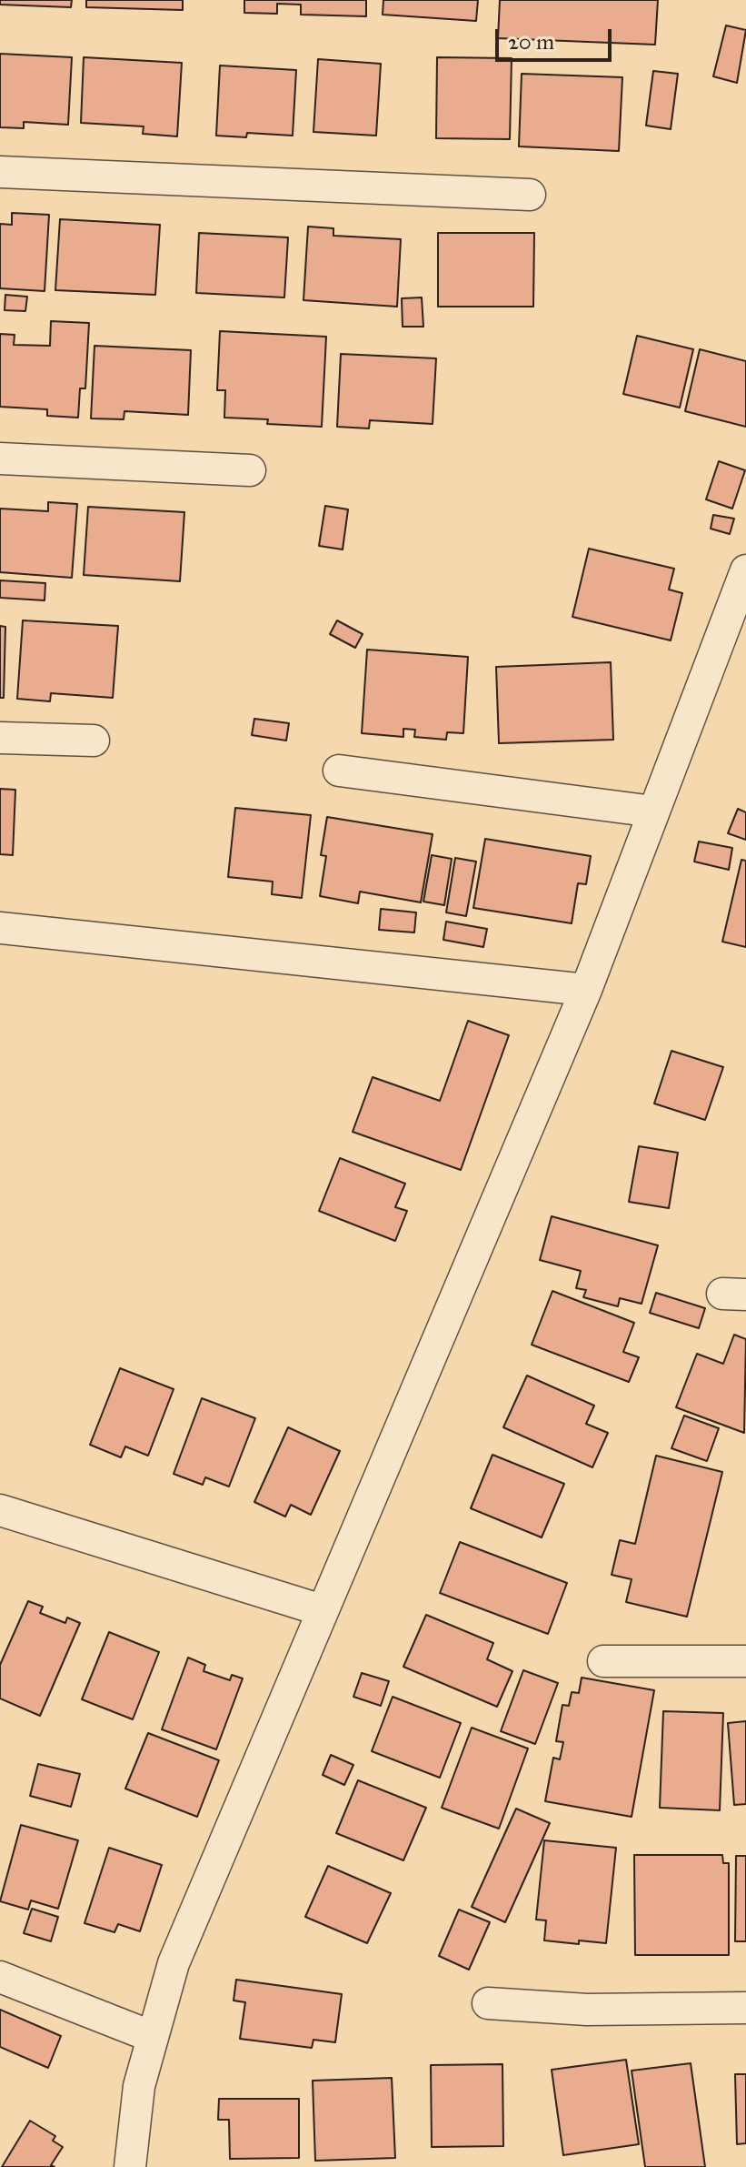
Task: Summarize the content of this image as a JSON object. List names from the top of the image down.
{
  "scale_bar": "20 m"
}
